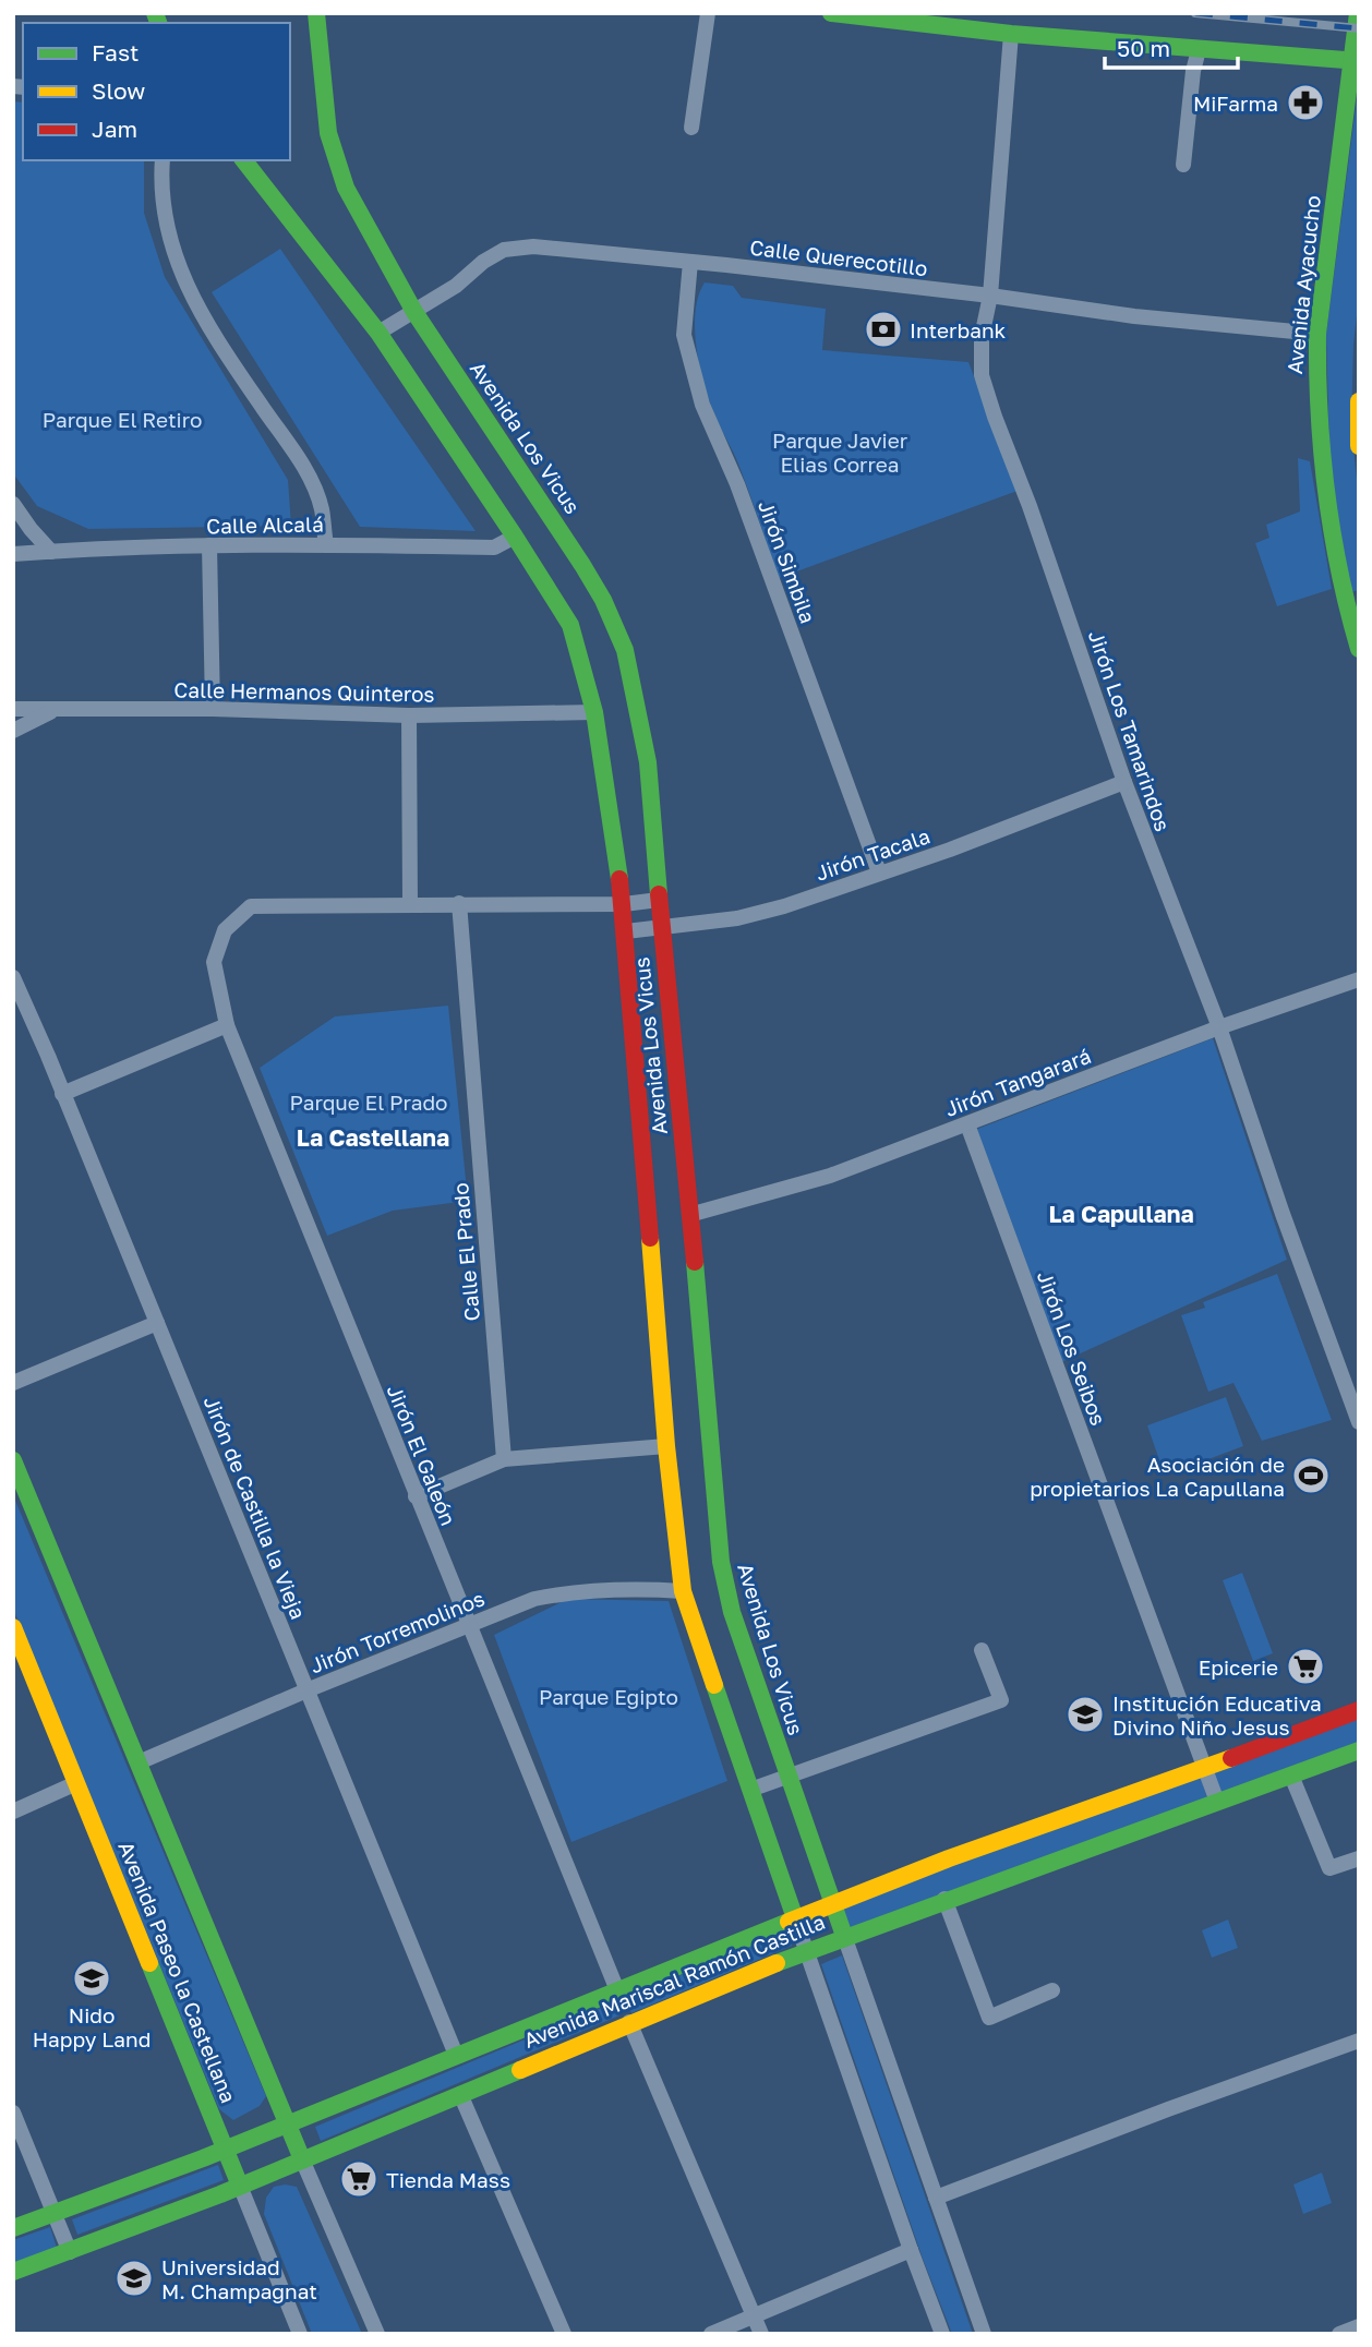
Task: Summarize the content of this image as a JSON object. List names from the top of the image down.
{
  "streets": {
    "main road": [
      "Avenida Ayacucho",
      "Avenida Los Vicus",
      "Avenida Paseo la Castellana",
      "Avenida Mariscal Ramón Castilla"
    ],
    "street": [
      "Calle Querecotillo",
      "Calle Alcalá",
      "Jirón Simbila",
      "Calle Hermanos Quinteros",
      "Jirón Los Tamarindos",
      "Jirón Tacala",
      "Jirón Tangarará",
      "Calle El Prado",
      "Jirón Los Seibos",
      "Jirón El Galeón",
      "Jirón de Castilla la Vieja",
      "Jirón Torremolinos"
    ]
  },
  "crossings": [
    ["Calle Querecotillo", "Avenida Ayacucho"],
    ["Calle Querecotillo", "Avenida Los Vicus"],
    ["Calle Querecotillo", "Jirón Simbila"],
    ["Calle Querecotillo", "Jirón Los Tamarindos"],
    ["Avenida Los Vicus", "Calle Alcalá"],
    ["Avenida Los Vicus", "Calle Hermanos Quinteros"],
    ["Avenida Los Vicus", "Jirón Tacala"],
    ["Avenida Los Vicus", "Jirón Tangarará"],
    ["Avenida Los Vicus", "Jirón Torremolinos"],
    ["Avenida Los Vicus", "Avenida Mariscal Ramón Castilla"],
    ["Jirón Simbila", "Jirón Tacala"],
    ["Jirón Los Tamarindos", "Jirón Tacala"],
    ["Jirón Los Tamarindos", "Jirón Tangarará"],
    ["Jirón Tangarará", "Jirón Los Seibos"],
    ["Jirón Los Seibos", "Avenida Mariscal Ramón Castilla"],
    ["Jirón El Galeón", "Jirón Torremolinos"],
    ["Jirón El Galeón", "Avenida Mariscal Ramón Castilla"],
    ["Jirón de Castilla la Vieja", "Jirón Torremolinos"],
    ["Jirón de Castilla la Vieja", "Avenida Mariscal Ramón Castilla"],
    ["Jirón Torremolinos", "Avenida Paseo la Castellana"],
    ["Avenida Paseo la Castellana", "Avenida Mariscal Ramón Castilla"]
  ],
  "districts": ["La Castellana", "La Capullana"],
  "parks": [
    "Parque El Retiro",
    "Parque Javier Elias Correa",
    "Parque El Prado",
    "Parque Egipto"
  ],
  "places": {
    "pharmacy": ["MiFarma"],
    "bank": ["Interbank"],
    "sports": ["Asociación de propietarios La Capullana"],
    "supermarket": ["Epicerie", "Tienda Mass"],
    "school or university": ["Institución Educativa Divino Niño Jesus", "Nido Happy Land", "Universidad M. Champagnat"]
  },
  "legend": ["Fast", "Slow", "Jam"],
  "scale_bar": "50 m"
}
